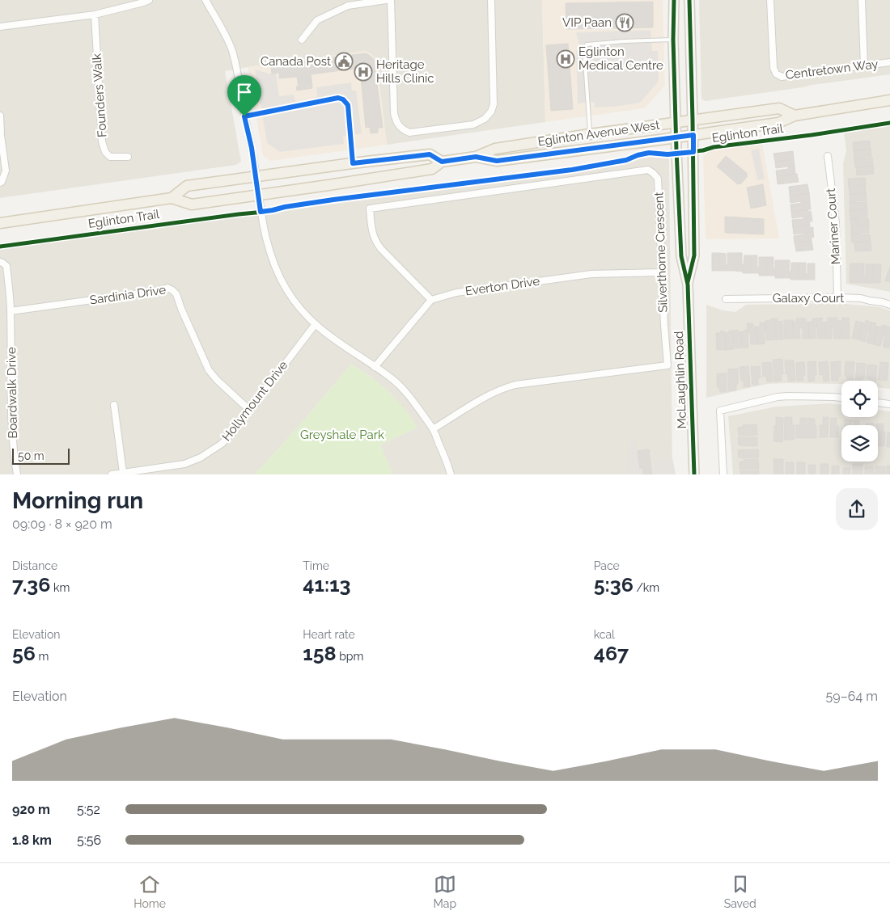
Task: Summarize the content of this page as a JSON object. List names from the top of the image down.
{
  "streets": {
    "main road": ["Eglinton Avenue West"],
    "street": [
      "Centretown Way",
      "Founders Walk",
      "Mariner Court",
      "Silverthorne Crescent",
      "Everton Drive",
      "Sardinia Drive",
      "Galaxy Court",
      "McLaughlin Road",
      "Boardwalk Drive",
      "Hollymount Drive"
    ],
    "cycle path": ["Eglinton Trail"]
  },
  "crossings": [
    ["Eglinton Avenue West", "McLaughlin Road"],
    ["Mariner Court", "Galaxy Court"],
    ["Silverthorne Crescent", "Everton Drive"],
    ["Sardinia Drive", "Boardwalk Drive"],
    ["Sardinia Drive", "Hollymount Drive"]
  ],
  "parks": ["Greyshale Park"],
  "places": {
    "restaurant": ["VIP Paan"],
    "hospital": ["Eglinton Medical Centre", "Heritage Hills Clinic"],
    "public building": ["Canada Post"]
  },
  "scale_bar": "50 m",
  "page": {
    "scale": "50 m",
    "heading": ["Morning run", "09:09 · 8 × 920 m"],
    "stats": [
      ["Distance", "7.36 km"],
      ["Time", "41:13"],
      ["Pace", "5:36 /km"],
      ["Elevation", "56 m"],
      ["Heart rate", "158 bpm"],
      ["kcal", "467"]
    ],
    "chart": ["Elevation", "59–64 m"],
    "list": [
      {
        "name": "920 m",
        "note": "5:52"
      },
      {
        "name": "1.8 km",
        "note": "5:56"
      }
    ],
    "tabs": ["Home", "Map", "Saved"]
  }
}
